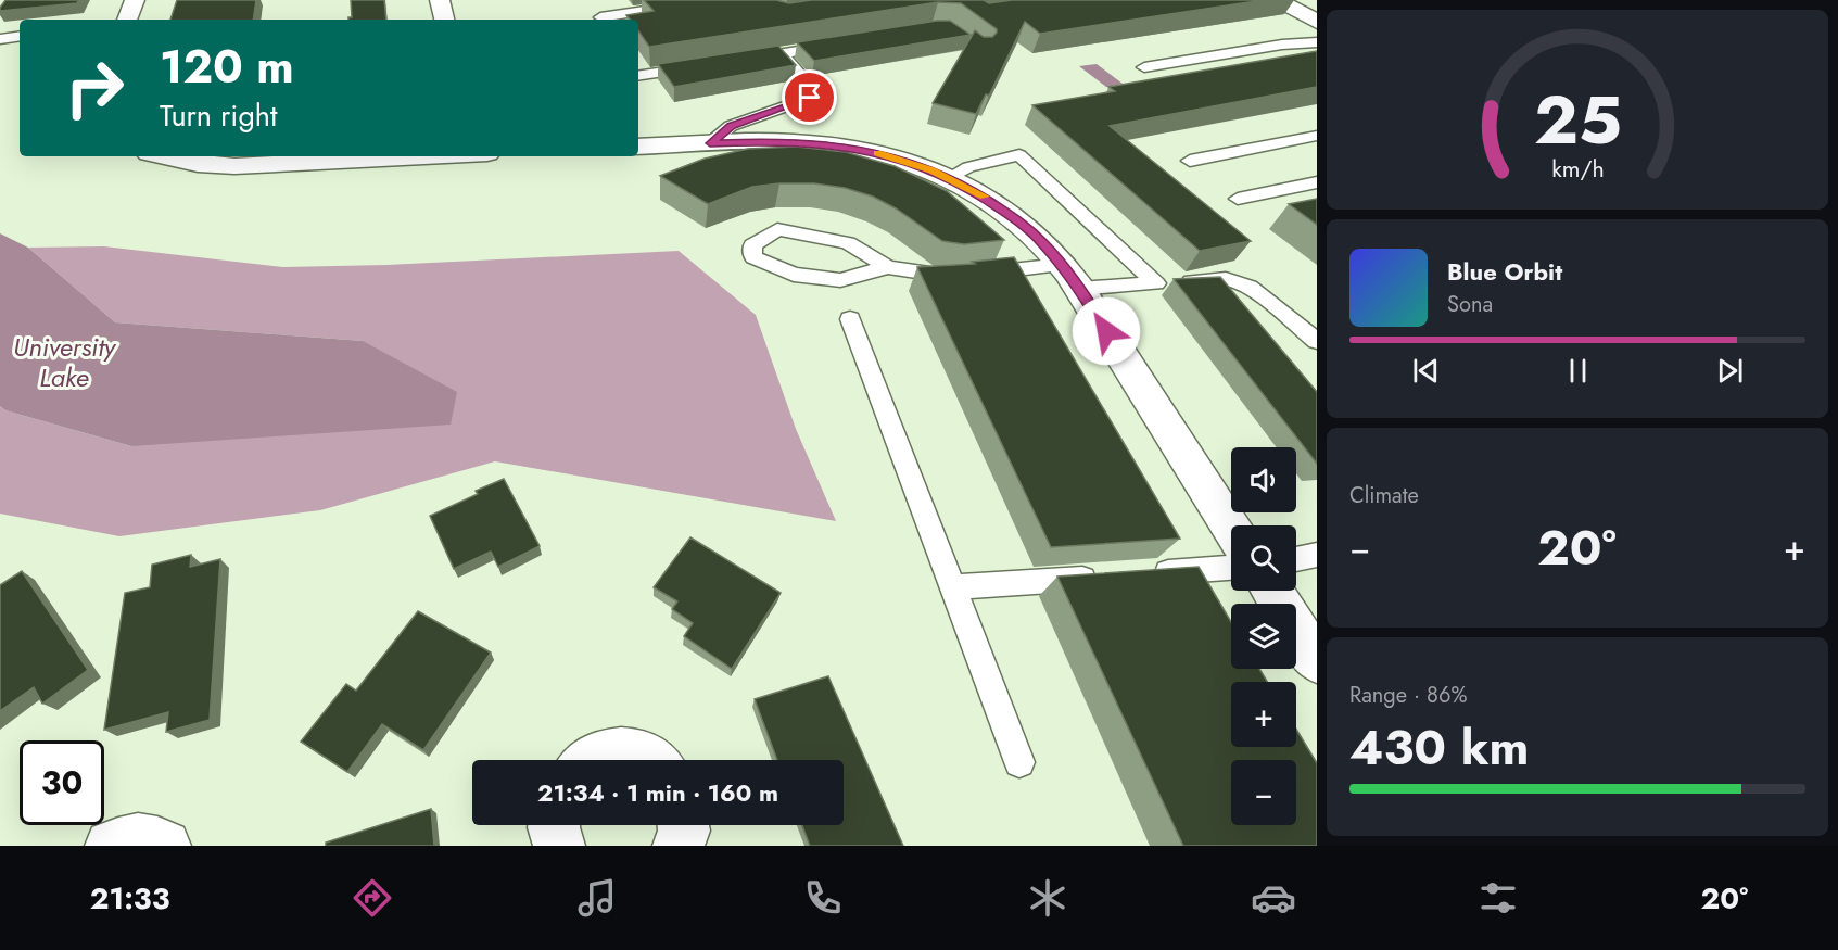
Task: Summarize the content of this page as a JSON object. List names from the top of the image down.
{
  "water": ["University Lake"],
  "page": {
    "turn": ["120 m", "Turn right"],
    "song": ["Blue Orbit", "Sona"],
    "tile": [
      "Climate",
      ["Range · 86%", "430 km"]
    ],
    "map_buttons": ["+", "−"],
    "heat": ["−", "20°", "+"],
    "limit": "30",
    "trip": "21:34 · 1 min · 160 m",
    "tabs": ["21:33", "20°"],
    "gauge": ["25", "km/h"]
  }
}
